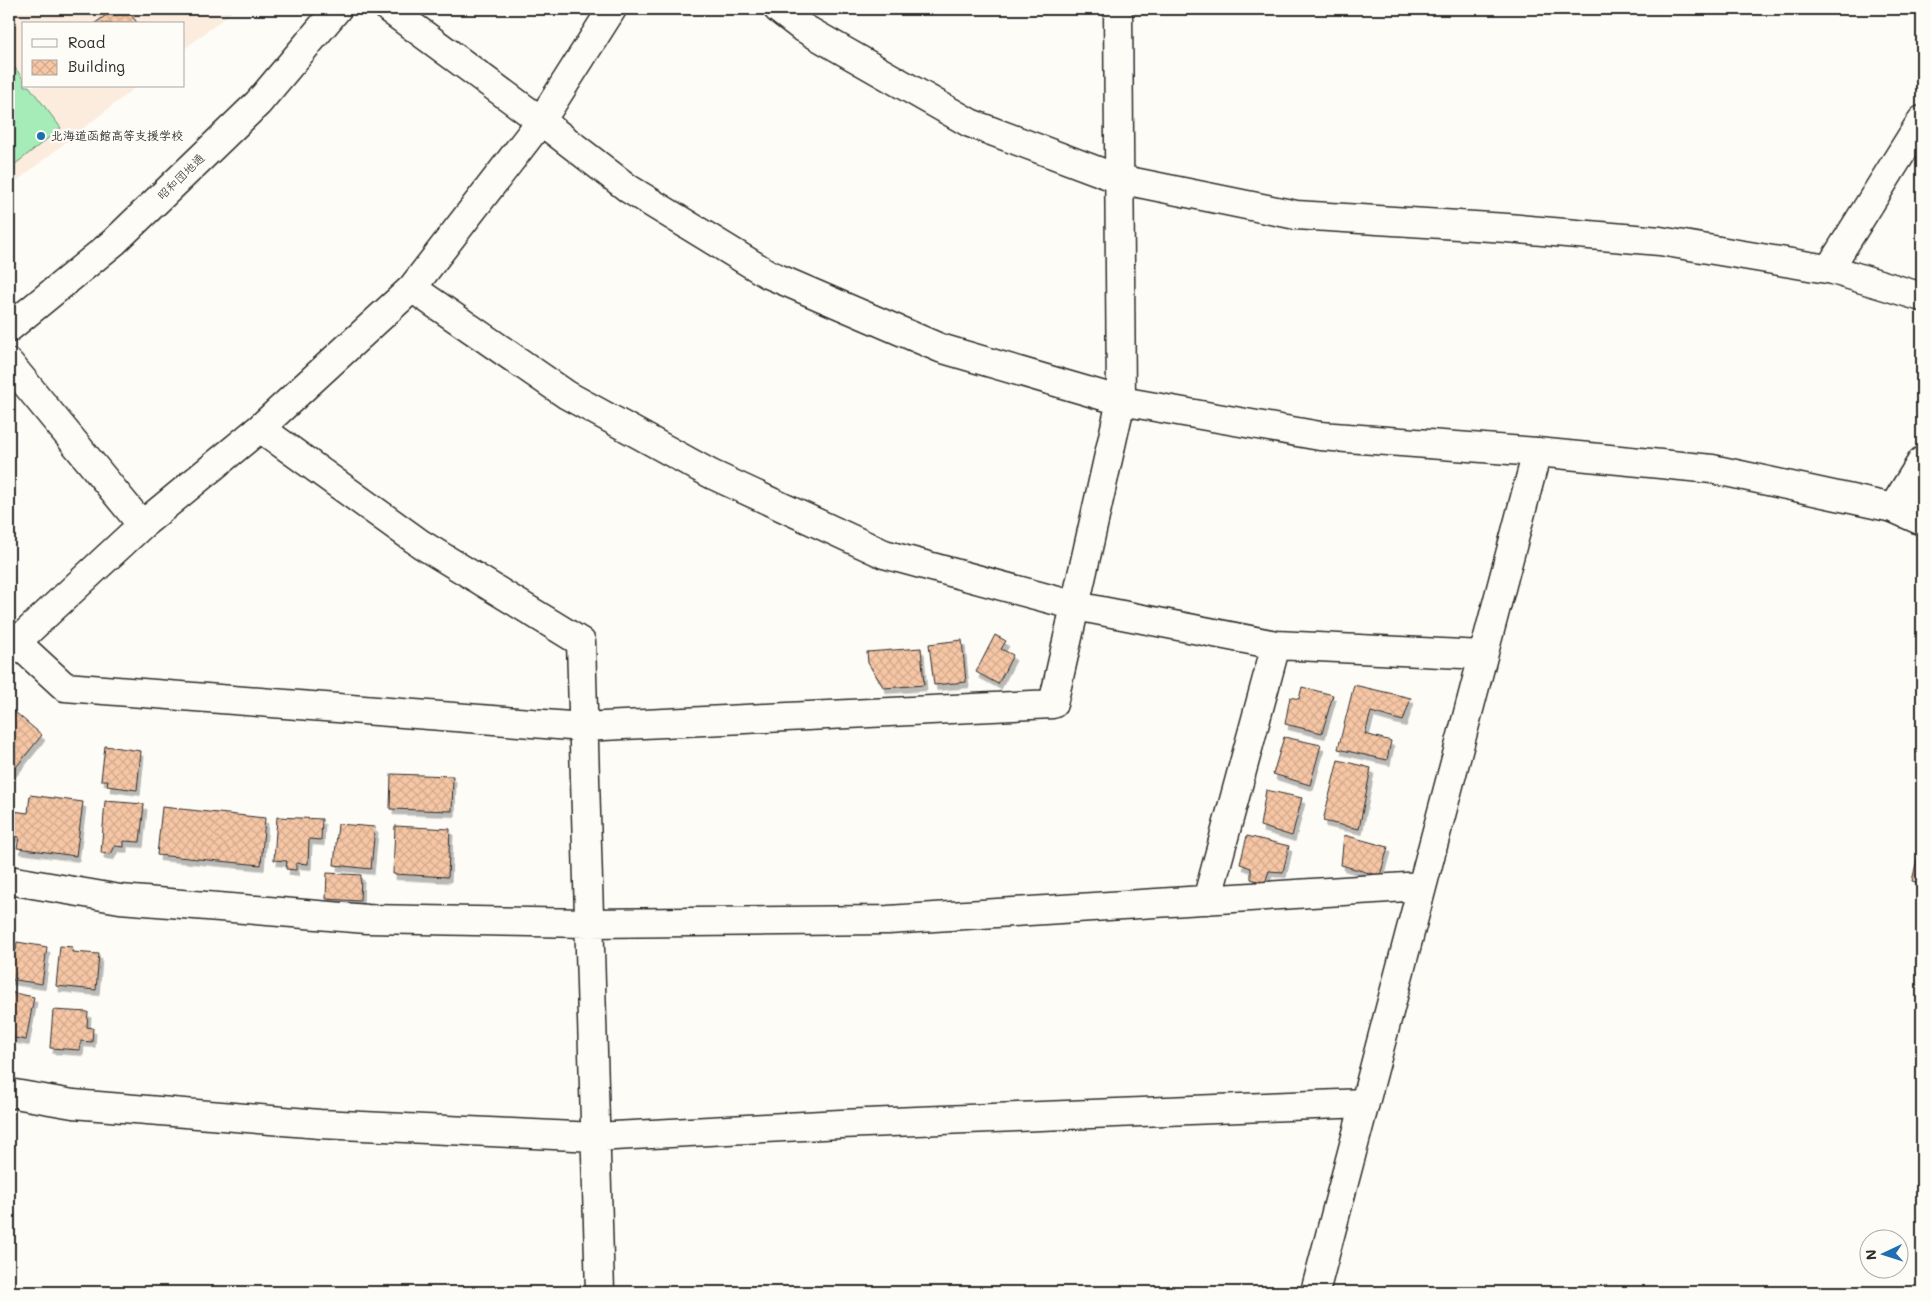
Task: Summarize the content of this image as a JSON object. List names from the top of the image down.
{
  "streets": {
    "street": ["昭和団地通"]
  },
  "places": ["北海道函館高等支援学校"],
  "legend": ["Road", "Building"],
  "north": "left"
}
